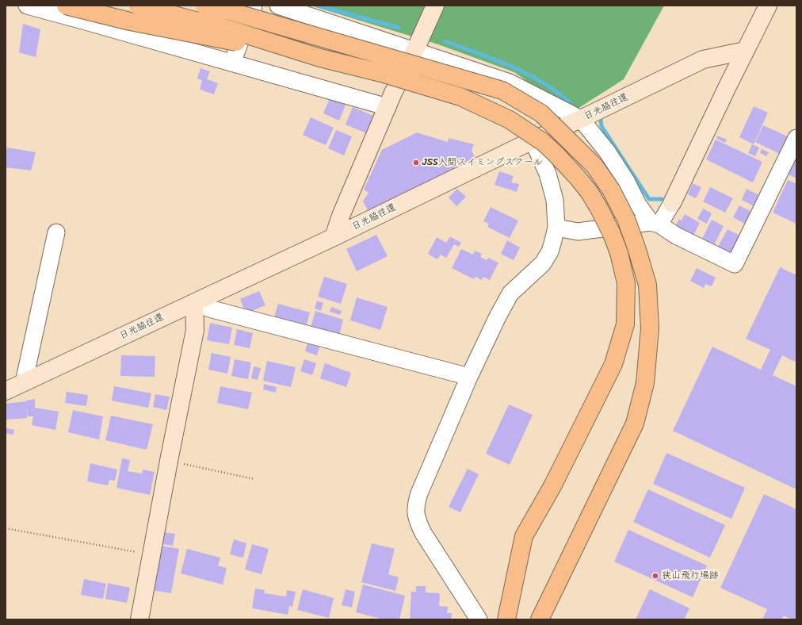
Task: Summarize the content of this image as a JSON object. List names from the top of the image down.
{
  "streets": {
    "street": ["日光脇往還"]
  },
  "places": ["JSS入間スイミングスクール", "狭山飛行場跡"]
}
